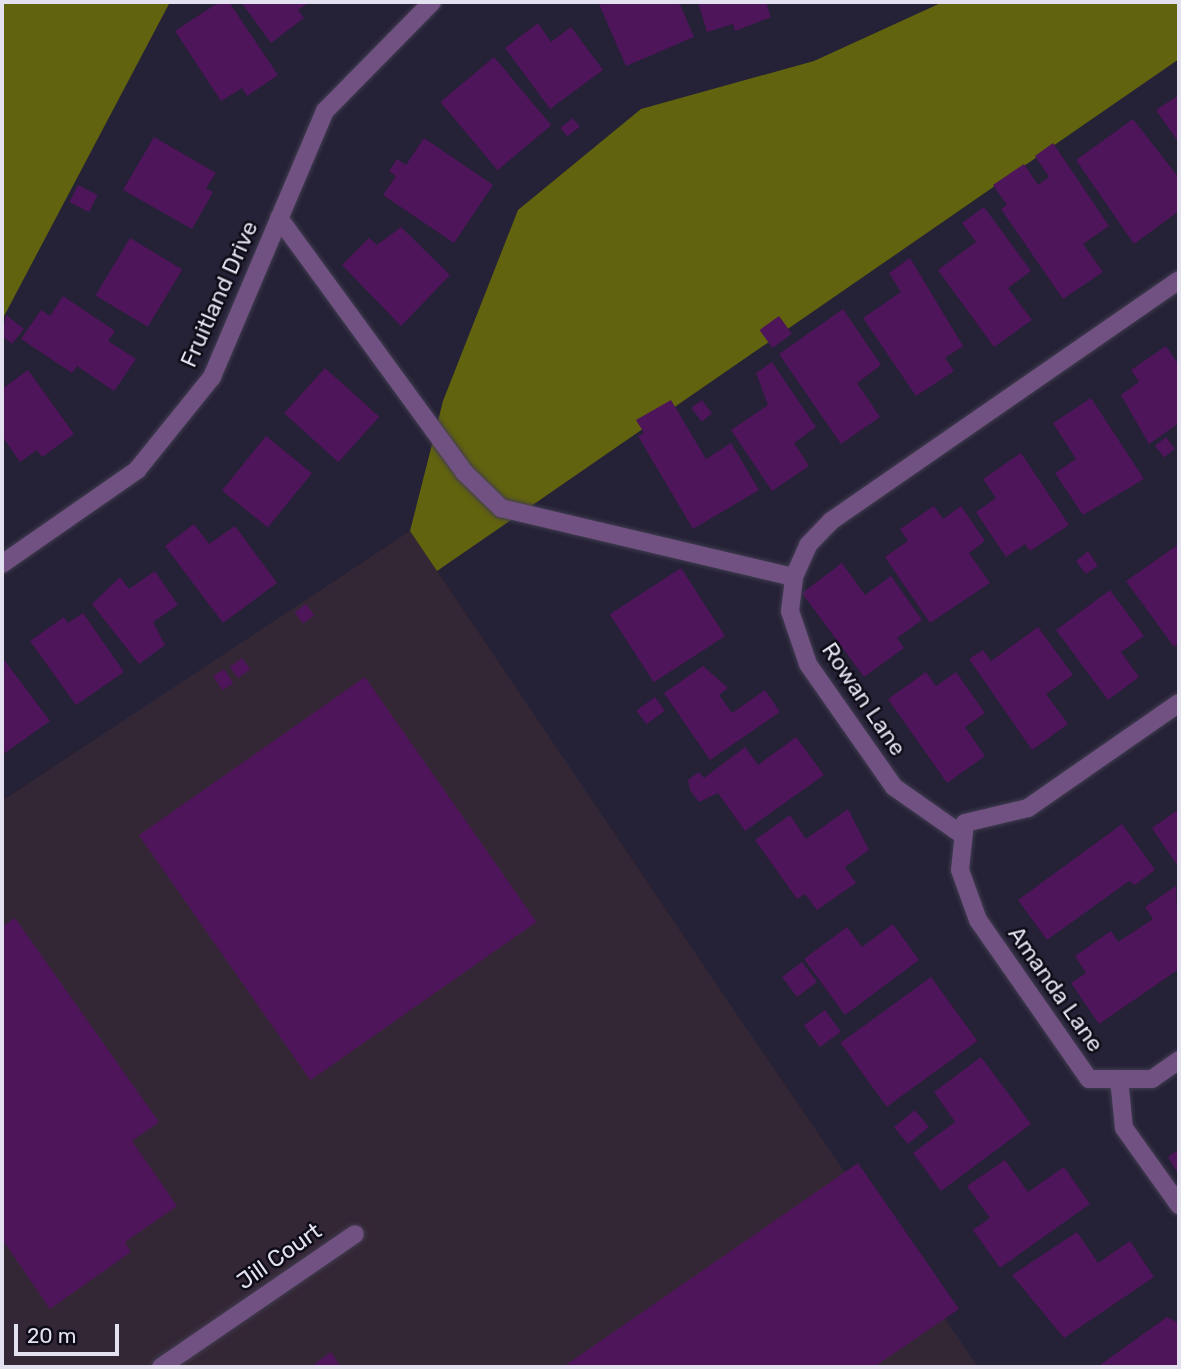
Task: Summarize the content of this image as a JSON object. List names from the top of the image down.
{
  "streets": {
    "street": [
      "Fruitland Drive",
      "Rowan Lane",
      "Amanda Lane",
      "Jill Court"
    ]
  },
  "crossings": [
    ["Rowan Lane", "Amanda Lane"]
  ],
  "scale_bar": "20 m"
}
